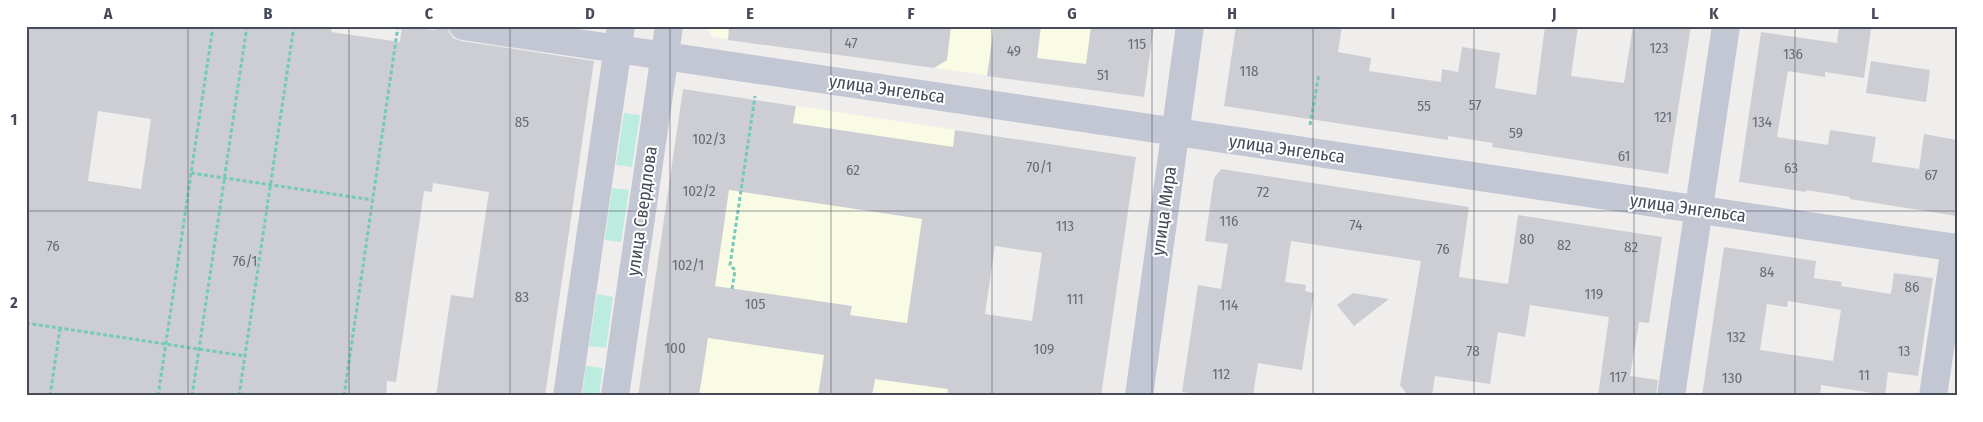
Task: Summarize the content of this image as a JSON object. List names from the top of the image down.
{
  "streets": {
    "street": ["улица Энгельса", "улица Свердлова", "улица Мира"]
  },
  "crossings": [
    ["улица Энгельса", "улица Свердлова"],
    ["улица Энгельса", "улица Мира"]
  ],
  "house_numbers": [
    "47",
    "115",
    "123",
    "49",
    "136",
    "118",
    "51",
    "57",
    "55",
    "121",
    "85",
    "134",
    "59",
    "102/3",
    "61",
    "70/1",
    "63",
    "62",
    "67",
    "102/2",
    "72",
    "116",
    "74",
    "113",
    "80",
    "82",
    "76",
    "82",
    "76",
    "76/1",
    "102/1",
    "84",
    "86",
    "119",
    "83",
    "111",
    "105",
    "114",
    "132",
    "100",
    "109",
    "78",
    "13",
    "112",
    "11",
    "117",
    "130"
  ],
  "grid": {
    "columns": [
      "A",
      "B",
      "C",
      "D",
      "E",
      "F",
      "G",
      "H",
      "I",
      "J",
      "K",
      "L"
    ],
    "rows": ["1", "2"]
  }
}
